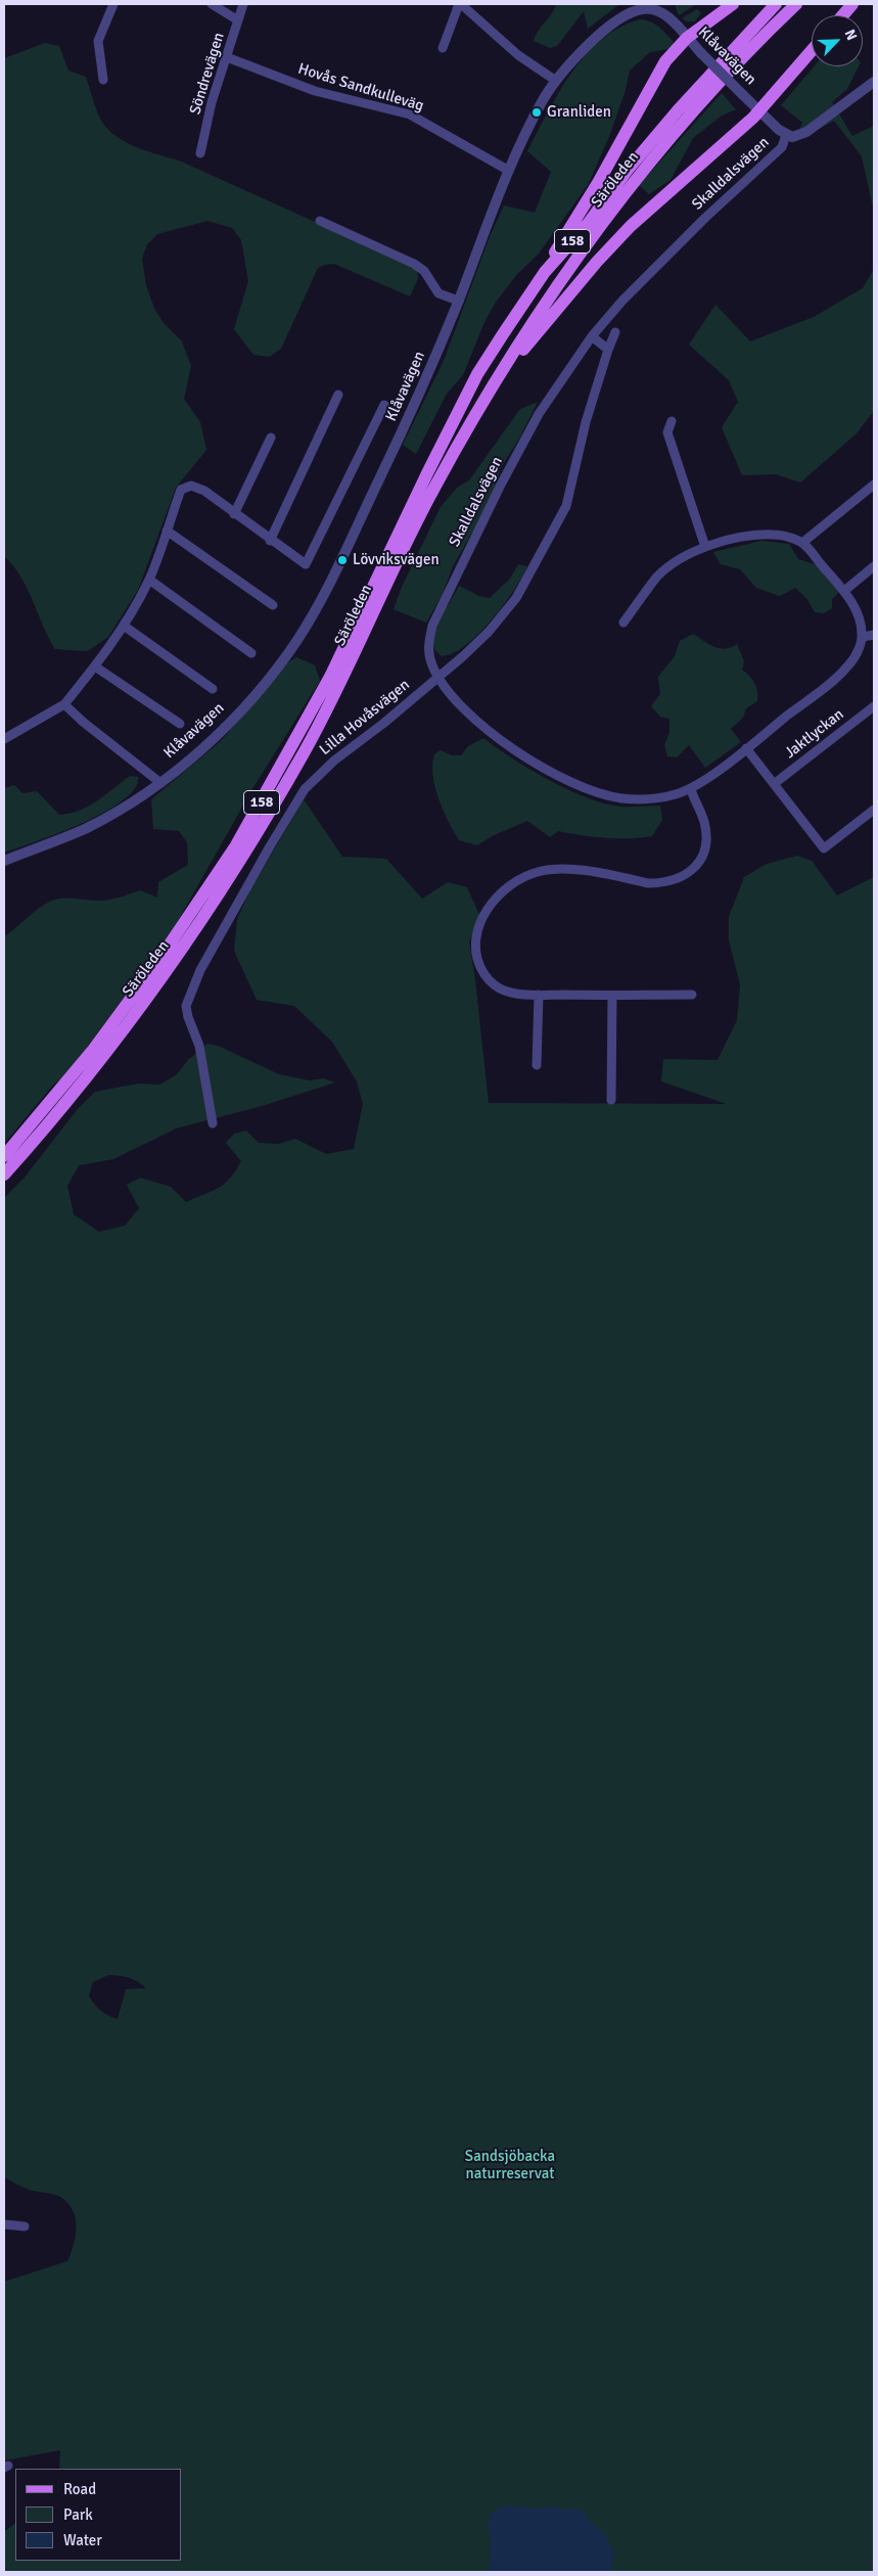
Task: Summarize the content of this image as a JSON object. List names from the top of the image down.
{
  "streets": {
    "main road": ["Säröleden", "158"],
    "street": [
      "Klåvavägen",
      "Söndrevägen",
      "Hovås Sandkulleväg",
      "Skalldalsvägen",
      "Lilla Hovåsvägen",
      "Jaktlyckan"
    ]
  },
  "crossings": [
    ["Klåvavägen", "Hovås Sandkulleväg"],
    ["Klåvavägen", "Skalldalsvägen"],
    ["Klåvavägen", "158"],
    ["Söndrevägen", "Hovås Sandkulleväg"],
    ["Skalldalsvägen", "Lilla Hovåsvägen"],
    ["Säröleden", "158"]
  ],
  "parks": ["Sandsjöbacka naturreservat"],
  "places": ["Granliden", "Lövviksvägen"],
  "legend": ["Road", "Park", "Water"],
  "north": "top right"
}
